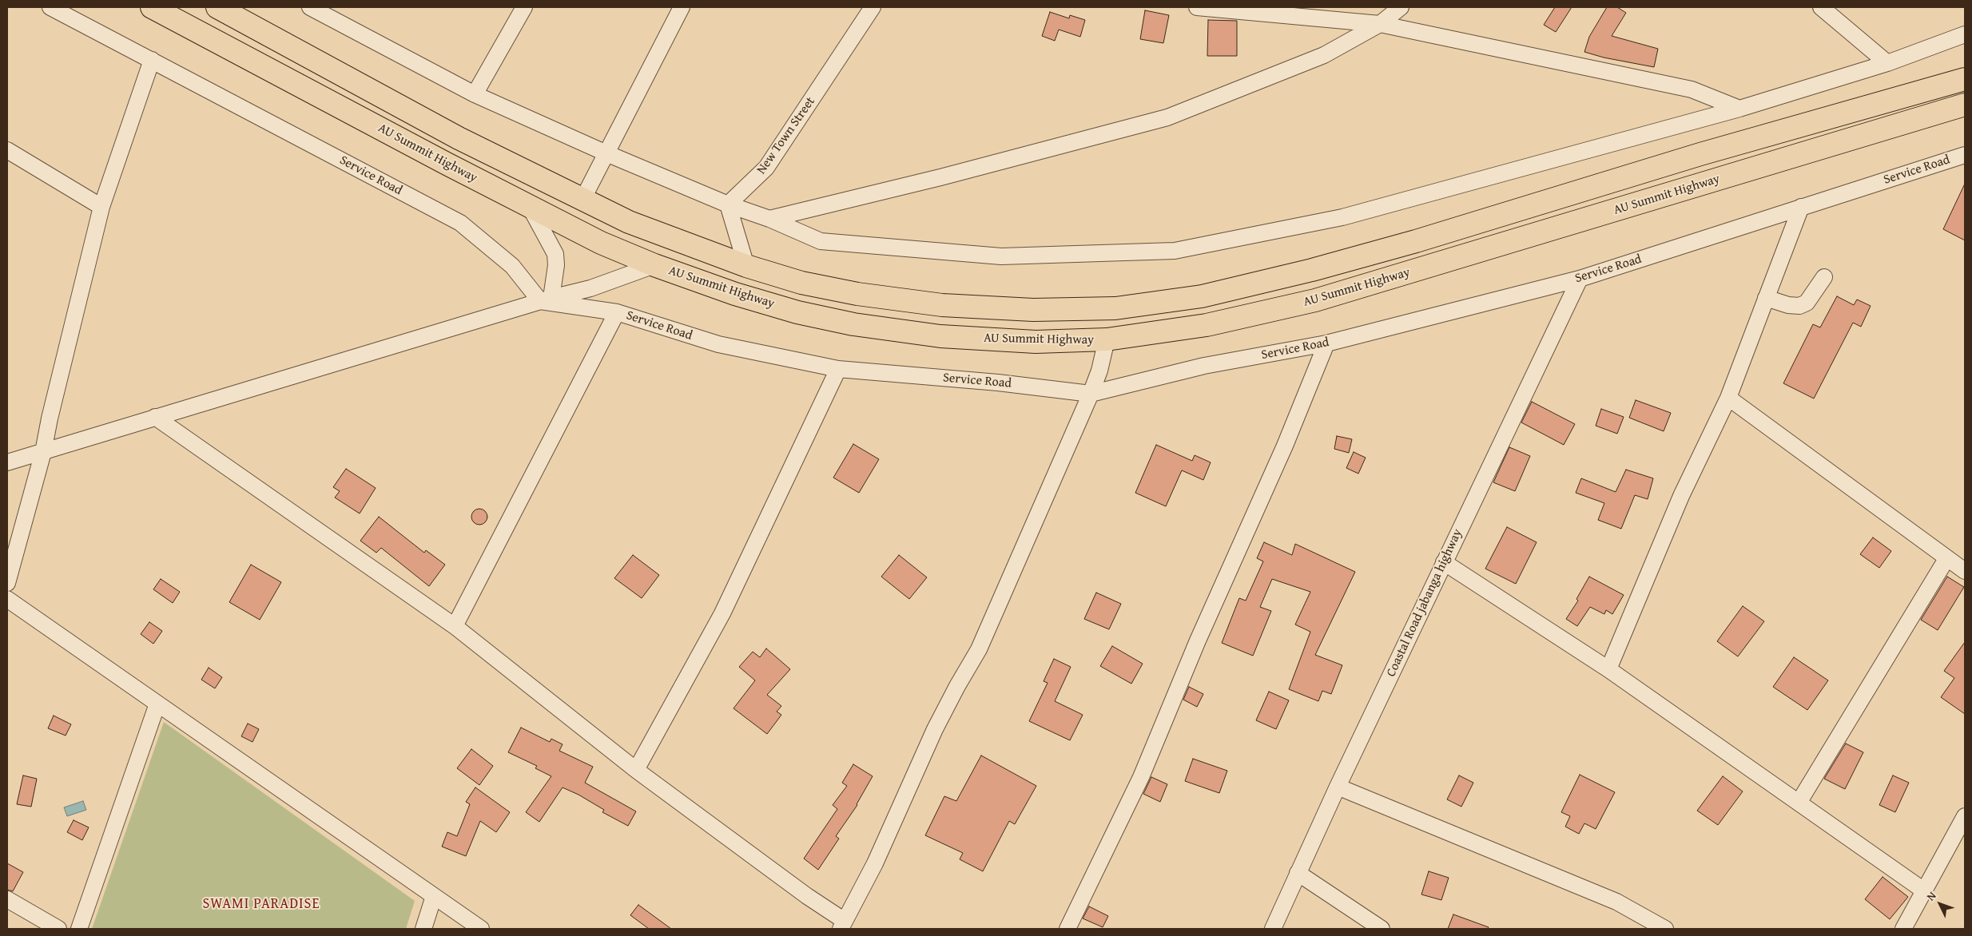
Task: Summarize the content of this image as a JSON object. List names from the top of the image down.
{
  "streets": {
    "main road": ["AU Summit Highway"],
    "street": ["New Town Street", "Service Road", "Coastal Road jabanga highway"]
  },
  "crossings": [
    ["Service Road", "Coastal Road jabanga highway"]
  ],
  "districts": ["SWAMI PARADISE"],
  "north": "top left"
}
